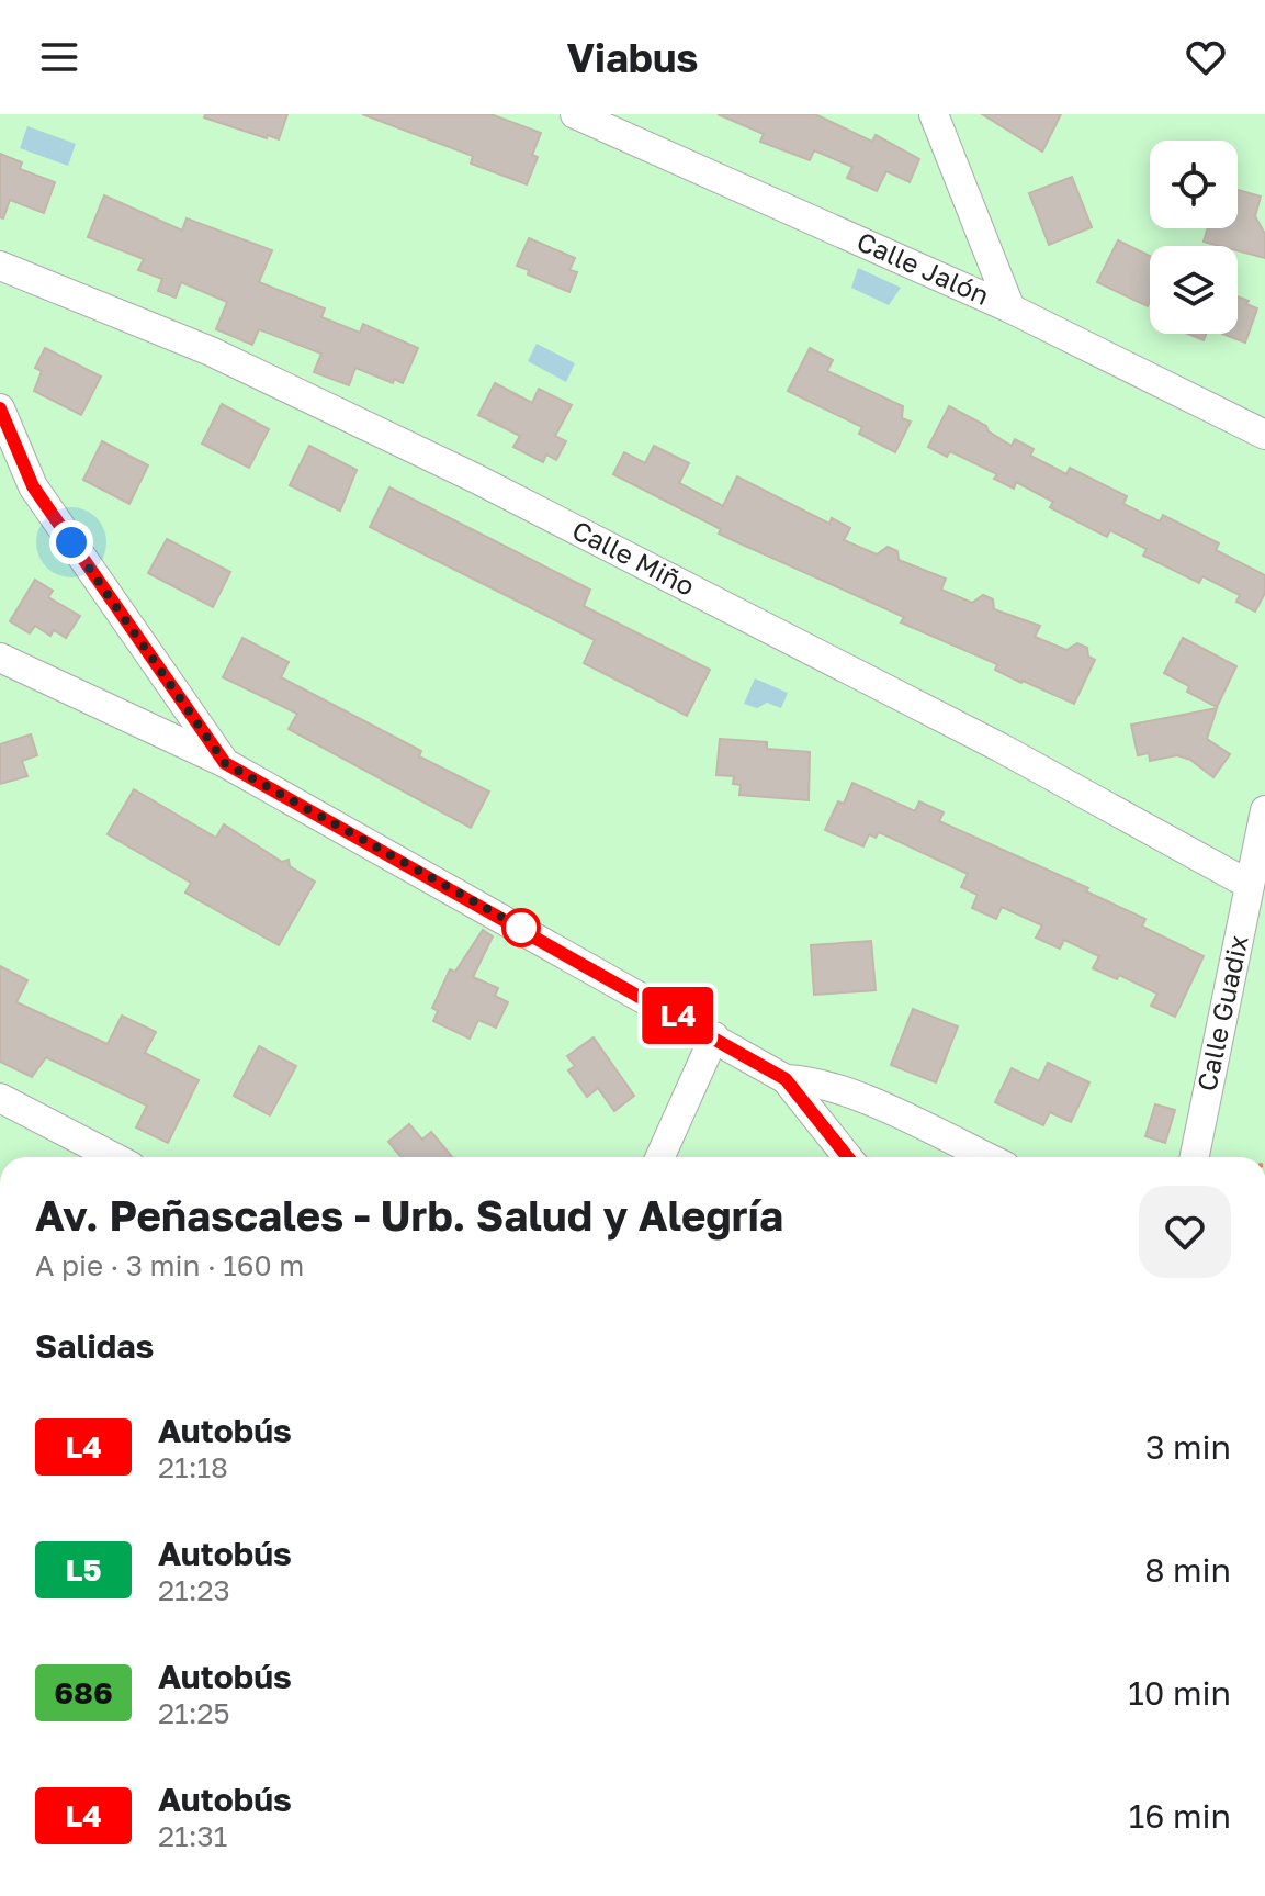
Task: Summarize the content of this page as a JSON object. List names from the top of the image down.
{
  "streets": {
    "street": ["Calle Jalón", "Calle Miño", "Calle Guadix"]
  },
  "crossings": [
    ["Calle Miño", "Calle Guadix"]
  ],
  "lines": ["bus line L4"],
  "page": {
    "header": "Viabus",
    "on_map": "L4",
    "heading": [
      ["Av. Peñascales - Urb. Salud y Alegría", "A pie · 3 min · 160 m"],
      "Salidas"
    ],
    "list": [
      {
        "mark": "L4",
        "name": "Autobús",
        "note": "21:18",
        "value": "3 min"
      },
      {
        "mark": "L5",
        "name": "Autobús",
        "note": "21:23",
        "value": "8 min"
      },
      {
        "mark": "686",
        "name": "Autobús",
        "note": "21:25",
        "value": "10 min"
      },
      {
        "mark": "L4",
        "name": "Autobús",
        "note": "21:31",
        "value": "16 min"
      }
    ]
  }
}
